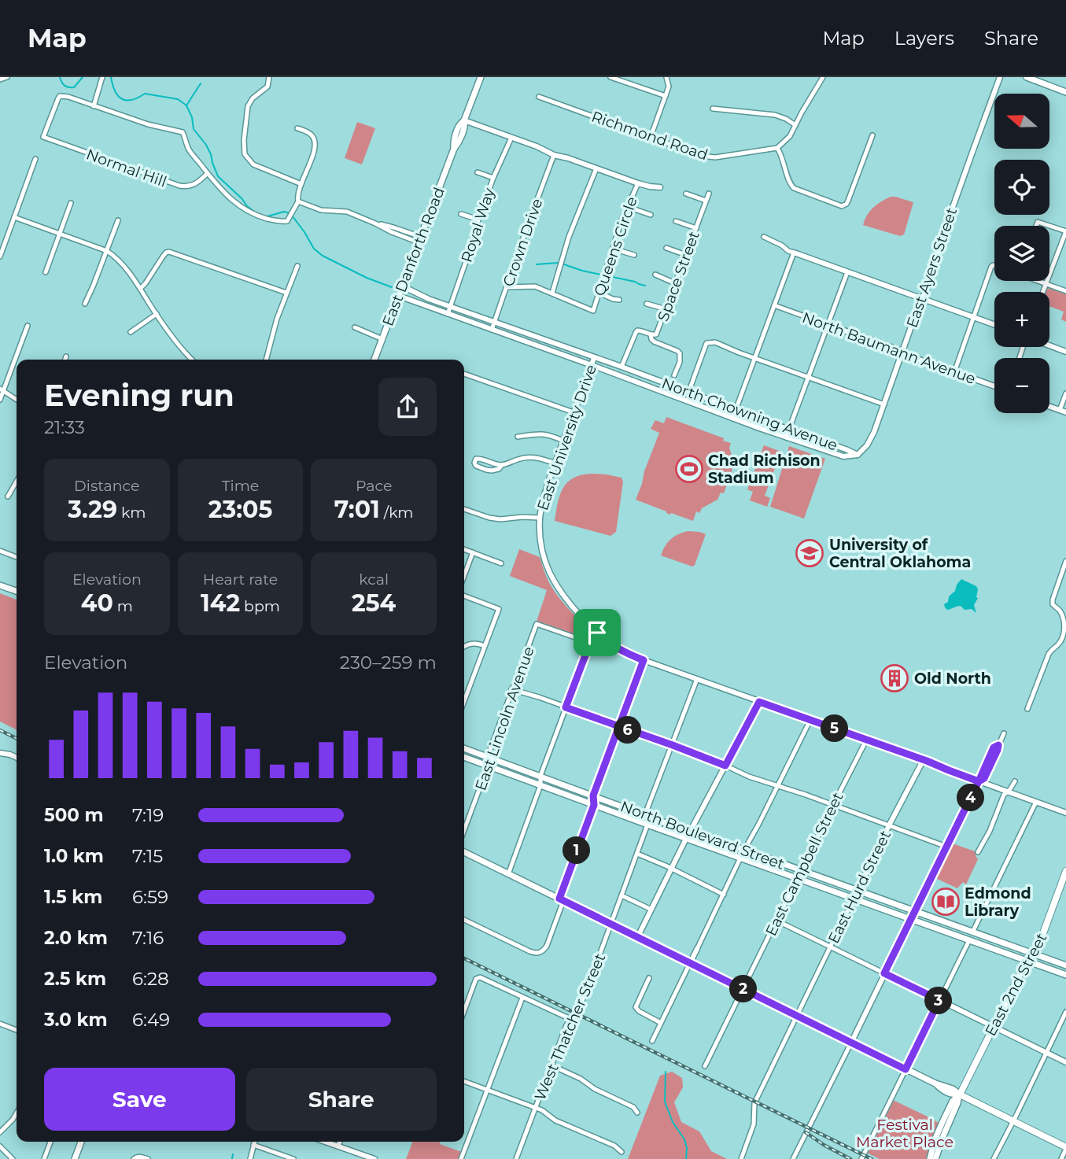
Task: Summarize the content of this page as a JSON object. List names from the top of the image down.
{
  "streets": {
    "main road": ["East Danforth Road", "North Boulevard Street", "East 2nd Street"],
    "street": [
      "Richmond Road",
      "Normal Hill",
      "Royal Way",
      "Crown Drive",
      "Queens Circle",
      "East Ayers Street",
      "Space Street",
      "North Baumann Avenue",
      "North Chowning Avenue",
      "East University Drive",
      "East Lincoln Avenue",
      "East Campbell Street",
      "East Hurd Street",
      "West Thatcher Street"
    ]
  },
  "crossings": [
    ["Royal Way", "North Chowning Avenue"],
    ["Crown Drive", "North Chowning Avenue"],
    ["East Danforth Road", "North Chowning Avenue"],
    ["East Ayers Street", "North Baumann Avenue"],
    ["East Ayers Street", "North Chowning Avenue"],
    ["Space Street", "North Chowning Avenue"],
    ["North Chowning Avenue", "East University Drive"],
    ["East University Drive", "East Campbell Street"],
    ["East University Drive", "East Hurd Street"],
    ["East Lincoln Avenue", "North Boulevard Street"],
    ["North Boulevard Street", "East Campbell Street"],
    ["North Boulevard Street", "East Hurd Street"],
    ["North Boulevard Street", "East 2nd Street"],
    ["North Boulevard Street", "West Thatcher Street"]
  ],
  "parks": ["Festival Market Place"],
  "places": {
    "sports": ["Chad Richison Stadium"],
    "school or university": ["University of Central Oklahoma"],
    "building": ["Old North"],
    "library": ["Edmond Library"]
  },
  "north": "left",
  "page": {
    "header": "Map",
    "nav": ["Map", "Layers", "Share"],
    "map_buttons": ["+", "−"],
    "heading": ["Evening run", "21:33"],
    "stats": [
      ["Distance", "3.29 km"],
      ["Time", "23:05"],
      ["Pace", "7:01 /km"],
      ["Elevation", "40 m"],
      ["Heart rate", "142 bpm"],
      ["kcal", "254"]
    ],
    "chart": ["Elevation", "230–259 m"],
    "pins": [
      "5",
      "6",
      "4",
      "1",
      "2",
      "3"
    ],
    "list": [
      {
        "name": "500 m",
        "note": "7:19"
      },
      {
        "name": "1.0 km",
        "note": "7:15"
      },
      {
        "name": "1.5 km",
        "note": "6:59"
      },
      {
        "name": "2.0 km",
        "note": "7:16"
      },
      {
        "name": "2.5 km",
        "note": "6:28"
      },
      {
        "name": "3.0 km",
        "note": "6:49"
      }
    ],
    "buttons": ["Save", "Share"]
  }
}
